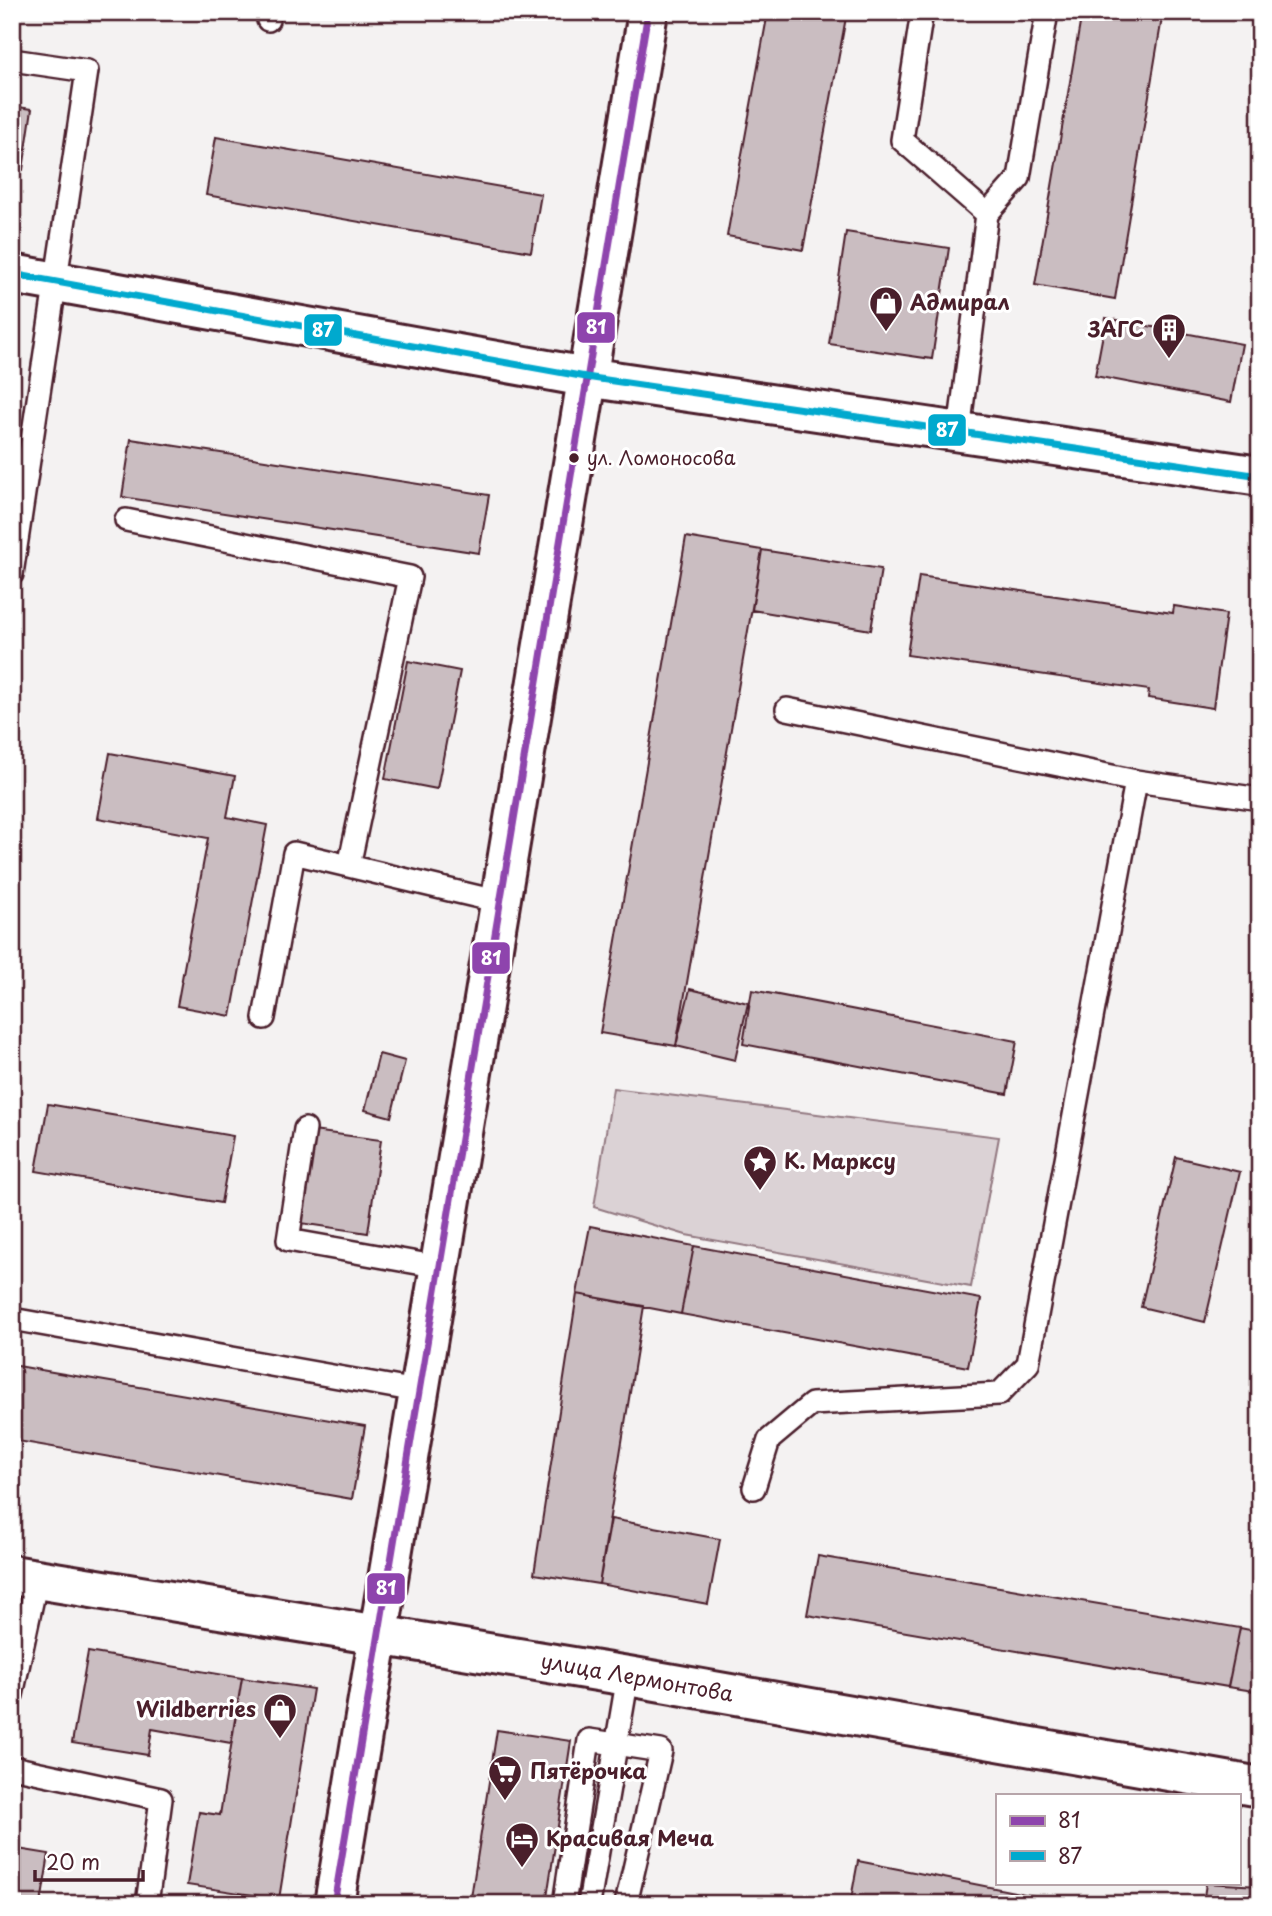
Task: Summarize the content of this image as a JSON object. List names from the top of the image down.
{
  "streets": {
    "street": ["улица Лермонтова"]
  },
  "places": {
    "shop": ["Адмирал", "Wildberries"],
    "building": ["ЗАГС"],
    "other": ["ул. Ломоносова"],
    "place": ["К. Марксу"],
    "supermarket": ["Пятёрочка"],
    "hotel": ["Красивая Меча"]
  },
  "lines": ["transit line 81", "transit line 87"],
  "legend": ["81", "87"],
  "scale_bar": "20 m"
}
